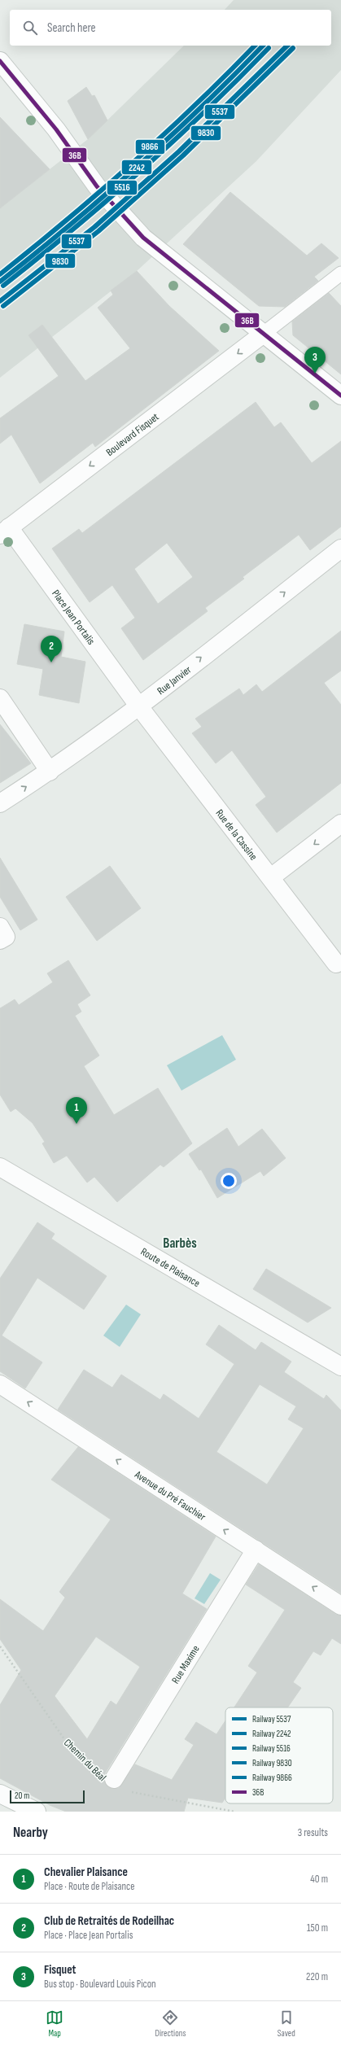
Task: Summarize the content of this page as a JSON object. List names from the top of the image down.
{
  "streets": {
    "street": [
      "Boulevard Fisquet",
      "Place Jean Portalis",
      "Rue Janvier",
      "Rue de la Cassine",
      "Route de Plaisance",
      "Avenue du Pré Fauchier",
      "Rue Maxime"
    ],
    "path": ["Chemin du Béal"]
  },
  "crossings": [
    ["Boulevard Fisquet", "Place Jean Portalis"],
    ["Place Jean Portalis", "Rue Janvier"],
    ["Place Jean Portalis", "Rue de la Cassine"],
    ["Rue Janvier", "Rue de la Cassine"],
    ["Avenue du Pré Fauchier", "Rue Maxime"]
  ],
  "one_way": ["Boulevard Fisquet", "Rue Janvier", "Avenue du Pré Fauchier"],
  "districts": ["Barbès"],
  "lines": [
    "rail line 5537",
    "rail line 2242",
    "rail line 9866",
    "rail line 5516",
    "rail line 9830",
    "transit line 36B"
  ],
  "legend": [
    "Railway 5537",
    "Railway 2242",
    "Railway 5516",
    "Railway 9830",
    "Railway 9866",
    "36B"
  ],
  "scale_bar": "20 m",
  "page": {
    "search": "Search here",
    "pins": ["3", "2", "1"],
    "scale": "20 m",
    "heading": ["Nearby", "3 results"],
    "list": [
      {
        "mark": "1",
        "name": "Chevalier Plaisance",
        "note": "Place · Route de Plaisance",
        "value": "40 m"
      },
      {
        "mark": "2",
        "name": "Club de Retraités de Rodeilhac",
        "note": "Place · Place Jean Portalis",
        "value": "150 m"
      },
      {
        "mark": "3",
        "name": "Fisquet",
        "note": "Bus stop · Boulevard Louis Picon",
        "value": "220 m"
      }
    ],
    "nav": ["Map", "Directions", "Saved"]
  }
}
